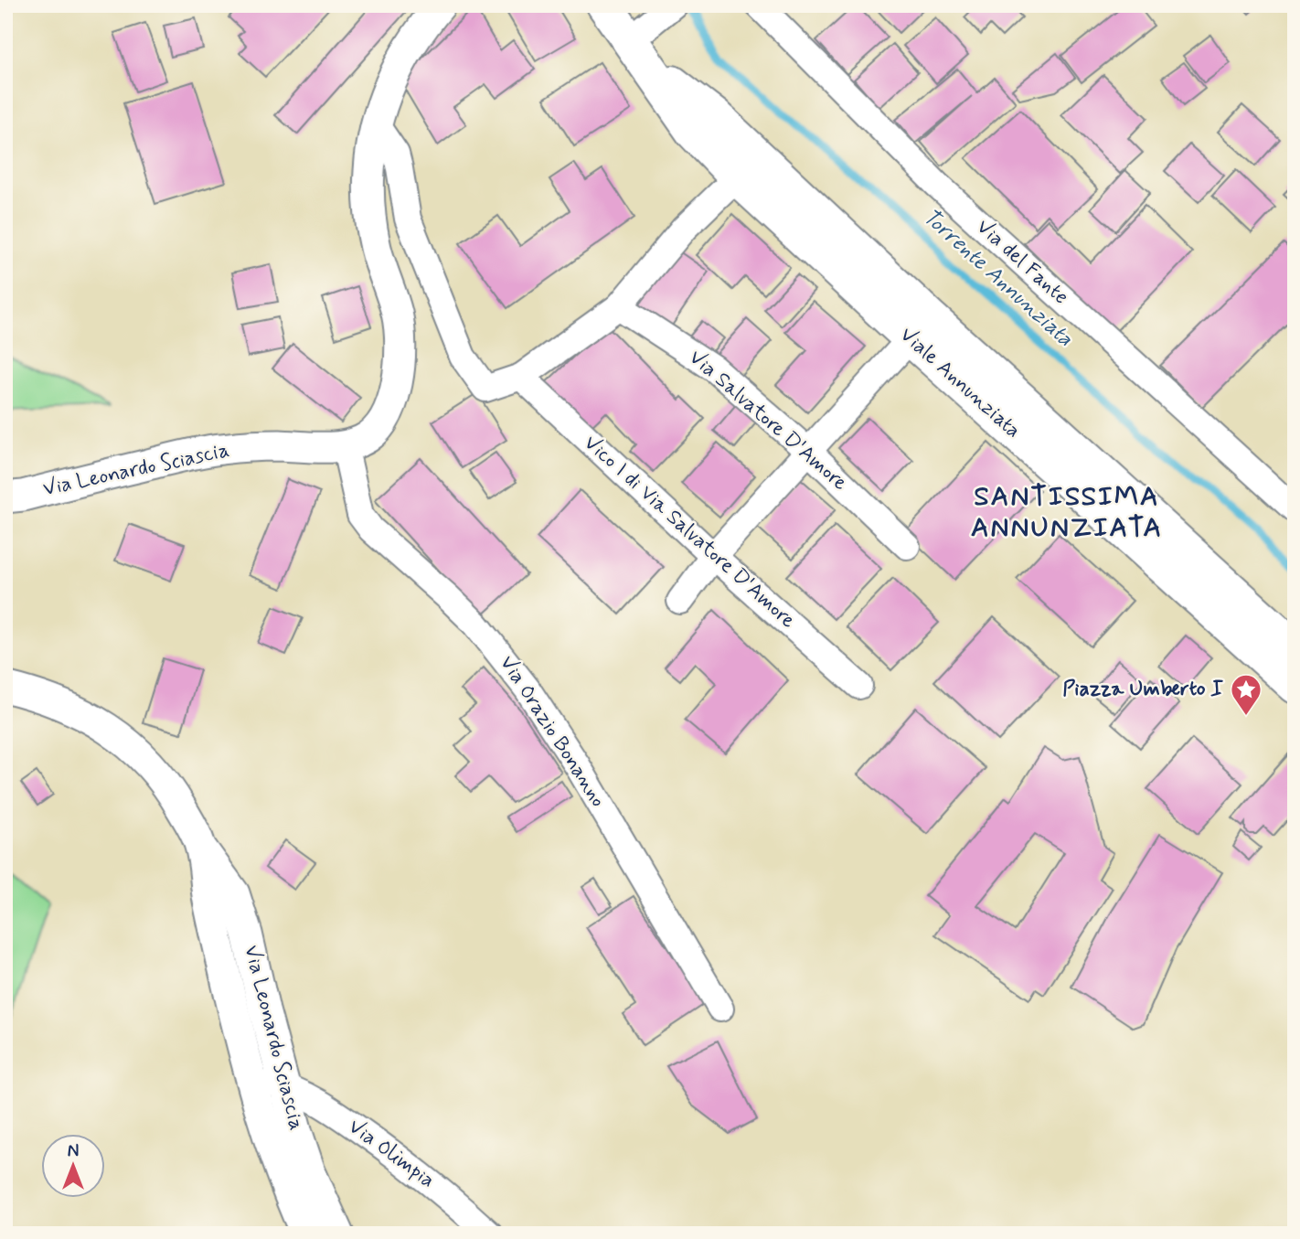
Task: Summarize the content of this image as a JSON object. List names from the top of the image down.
{
  "streets": {
    "main road": ["Viale Annunziata"],
    "street": [
      "Via del Fante",
      "Via Salvatore D'Amore",
      "Via Leonardo Sciascia",
      "Vico I di Via Salvatore D'Amore",
      "Via Orazio Bonanno",
      "Via Olimpia"
    ]
  },
  "crossings": [
    ["Via Leonardo Sciascia", "Via Orazio Bonanno"],
    ["Via Leonardo Sciascia", "Via Olimpia"]
  ],
  "districts": ["SANTISSIMA ANNUNZIATA"],
  "water": ["Torrente Annunziata"],
  "places": {
    "place": ["Piazza Umberto I"]
  },
  "north": "top"
}
